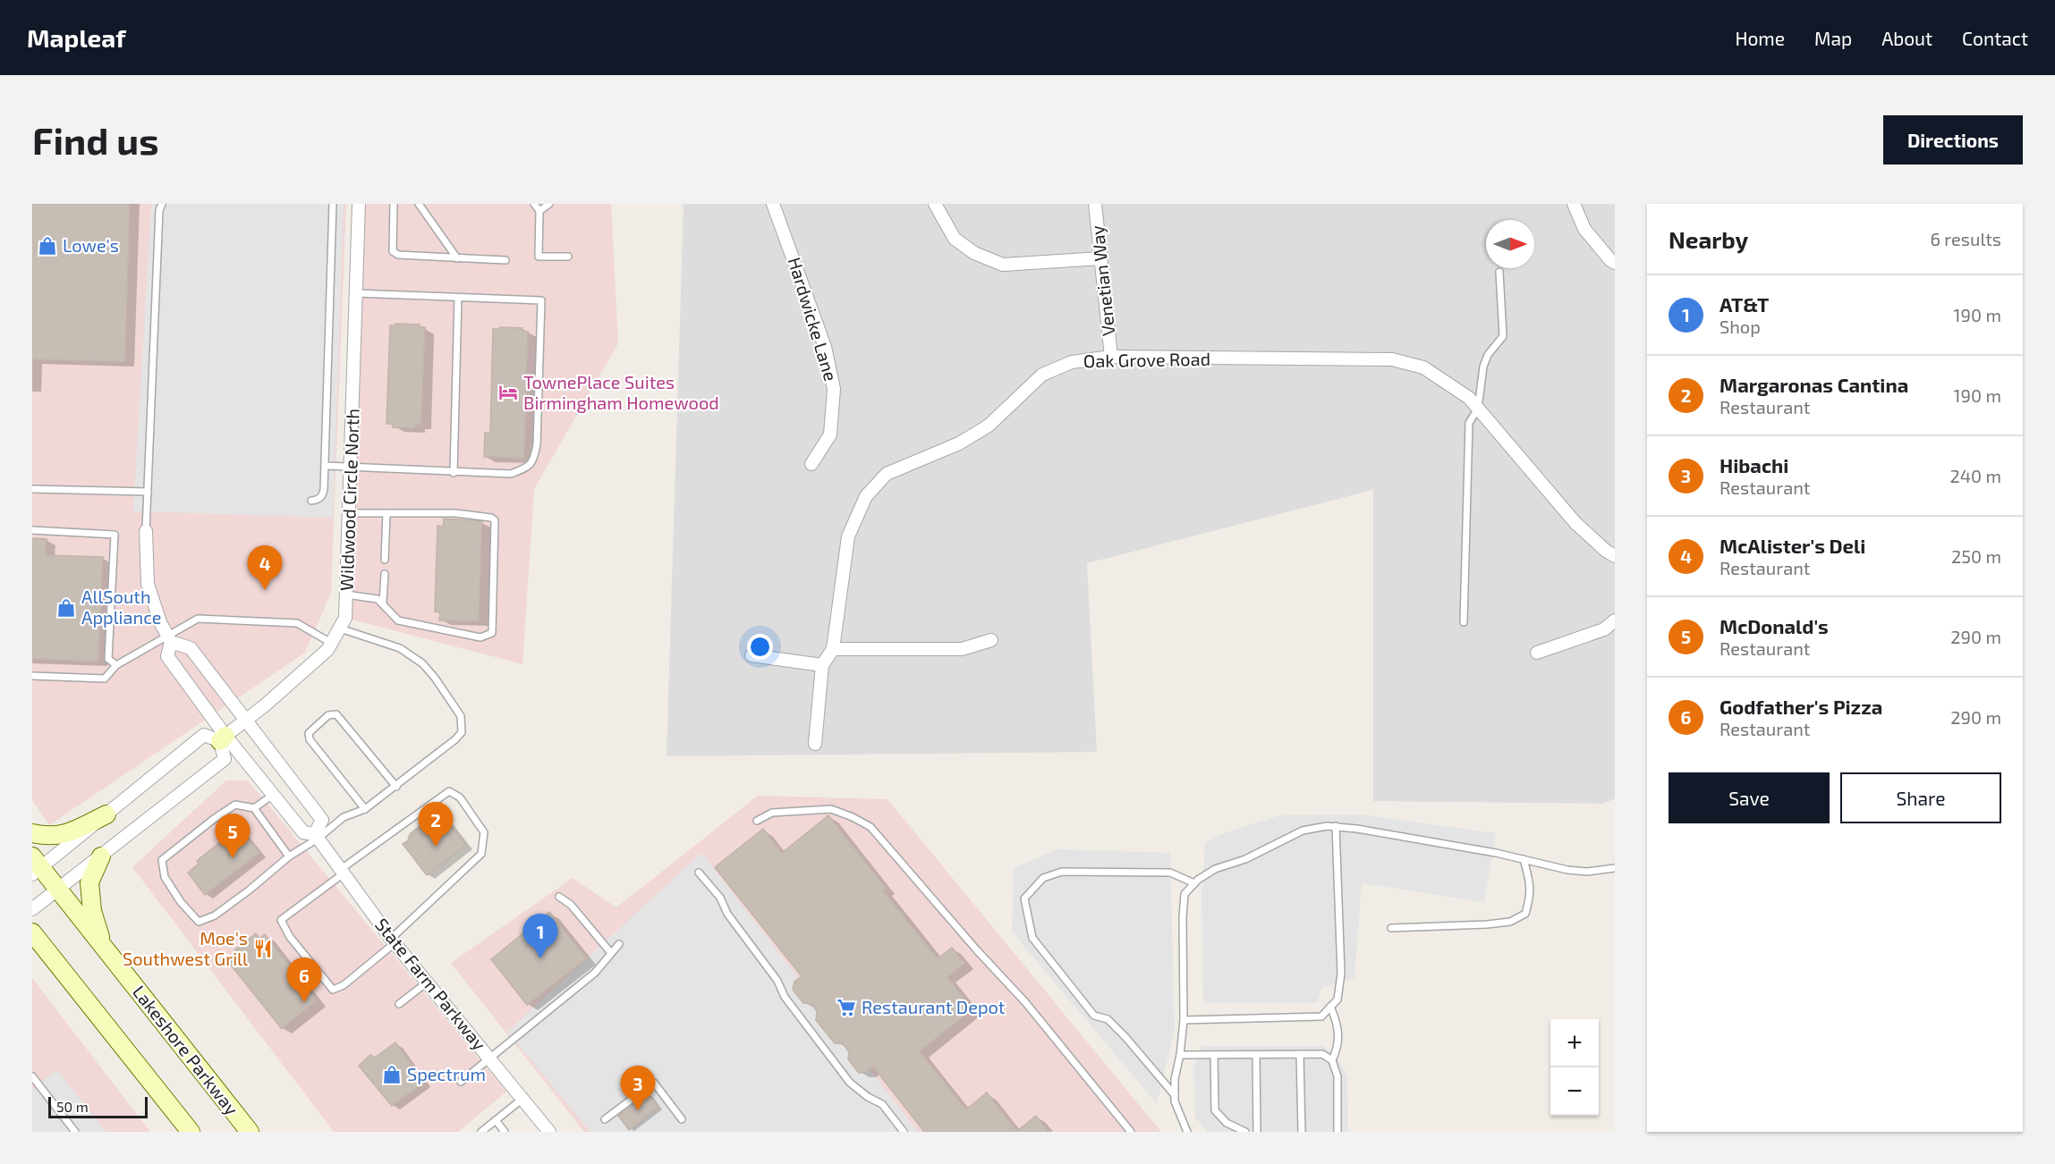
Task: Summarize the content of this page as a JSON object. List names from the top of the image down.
{
  "streets": {
    "main road": ["Lakeshore Parkway"],
    "street": [
      "Venetian Way",
      "Hardwicke Lane",
      "Oak Grove Road",
      "Wildwood Circle North",
      "State Farm Parkway"
    ]
  },
  "crossings": [
    ["Venetian Way", "Oak Grove Road"],
    ["Wildwood Circle North", "State Farm Parkway"]
  ],
  "places": {
    "shop": ["Lowe's", "AllSouth Appliance", "Spectrum"],
    "hotel": ["TownePlace Suites Birmingham Homewood"],
    "restaurant": ["Moe's Southwest Grill"],
    "supermarket": ["Restaurant Depot"]
  },
  "scale_bar": "50 m",
  "north": "right",
  "page": {
    "header": "Mapleaf",
    "nav": [
      "Home",
      "Map",
      "About",
      "Contact"
    ],
    "buttons": [
      "Directions",
      ["Save", "Share"]
    ],
    "title": "Find us",
    "heading": ["Nearby", "6 results"],
    "list": [
      {
        "mark": "1",
        "name": "AT&T",
        "note": "Shop",
        "value": "190 m"
      },
      {
        "mark": "2",
        "name": "Margaronas Cantina",
        "note": "Restaurant",
        "value": "190 m"
      },
      {
        "mark": "3",
        "name": "Hibachi",
        "note": "Restaurant",
        "value": "240 m"
      },
      {
        "mark": "4",
        "name": "McAlister's Deli",
        "note": "Restaurant",
        "value": "250 m"
      },
      {
        "mark": "5",
        "name": "McDonald's",
        "note": "Restaurant",
        "value": "290 m"
      },
      {
        "mark": "6",
        "name": "Godfather's Pizza",
        "note": "Restaurant",
        "value": "290 m"
      }
    ],
    "pins": [
      "4",
      "2",
      "5",
      "1",
      "6",
      "3"
    ],
    "map_buttons": ["+", "−"],
    "scale": "50 m"
  }
}
